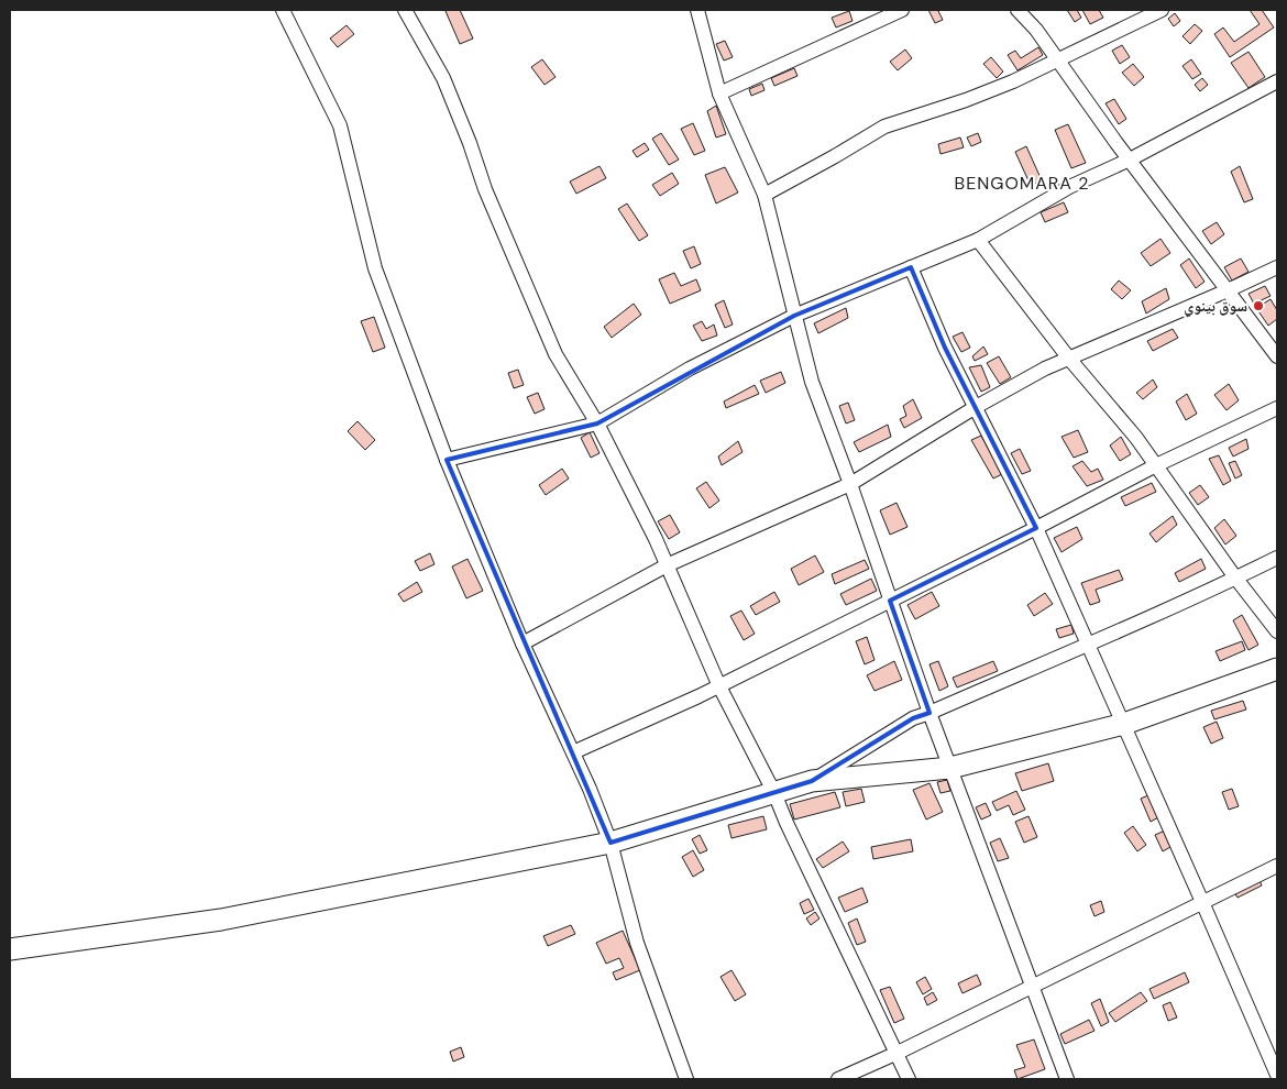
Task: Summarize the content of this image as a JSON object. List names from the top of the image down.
{
  "districts": ["BENGOMARA 2"],
  "places": ["سوق بينوي"]
}
